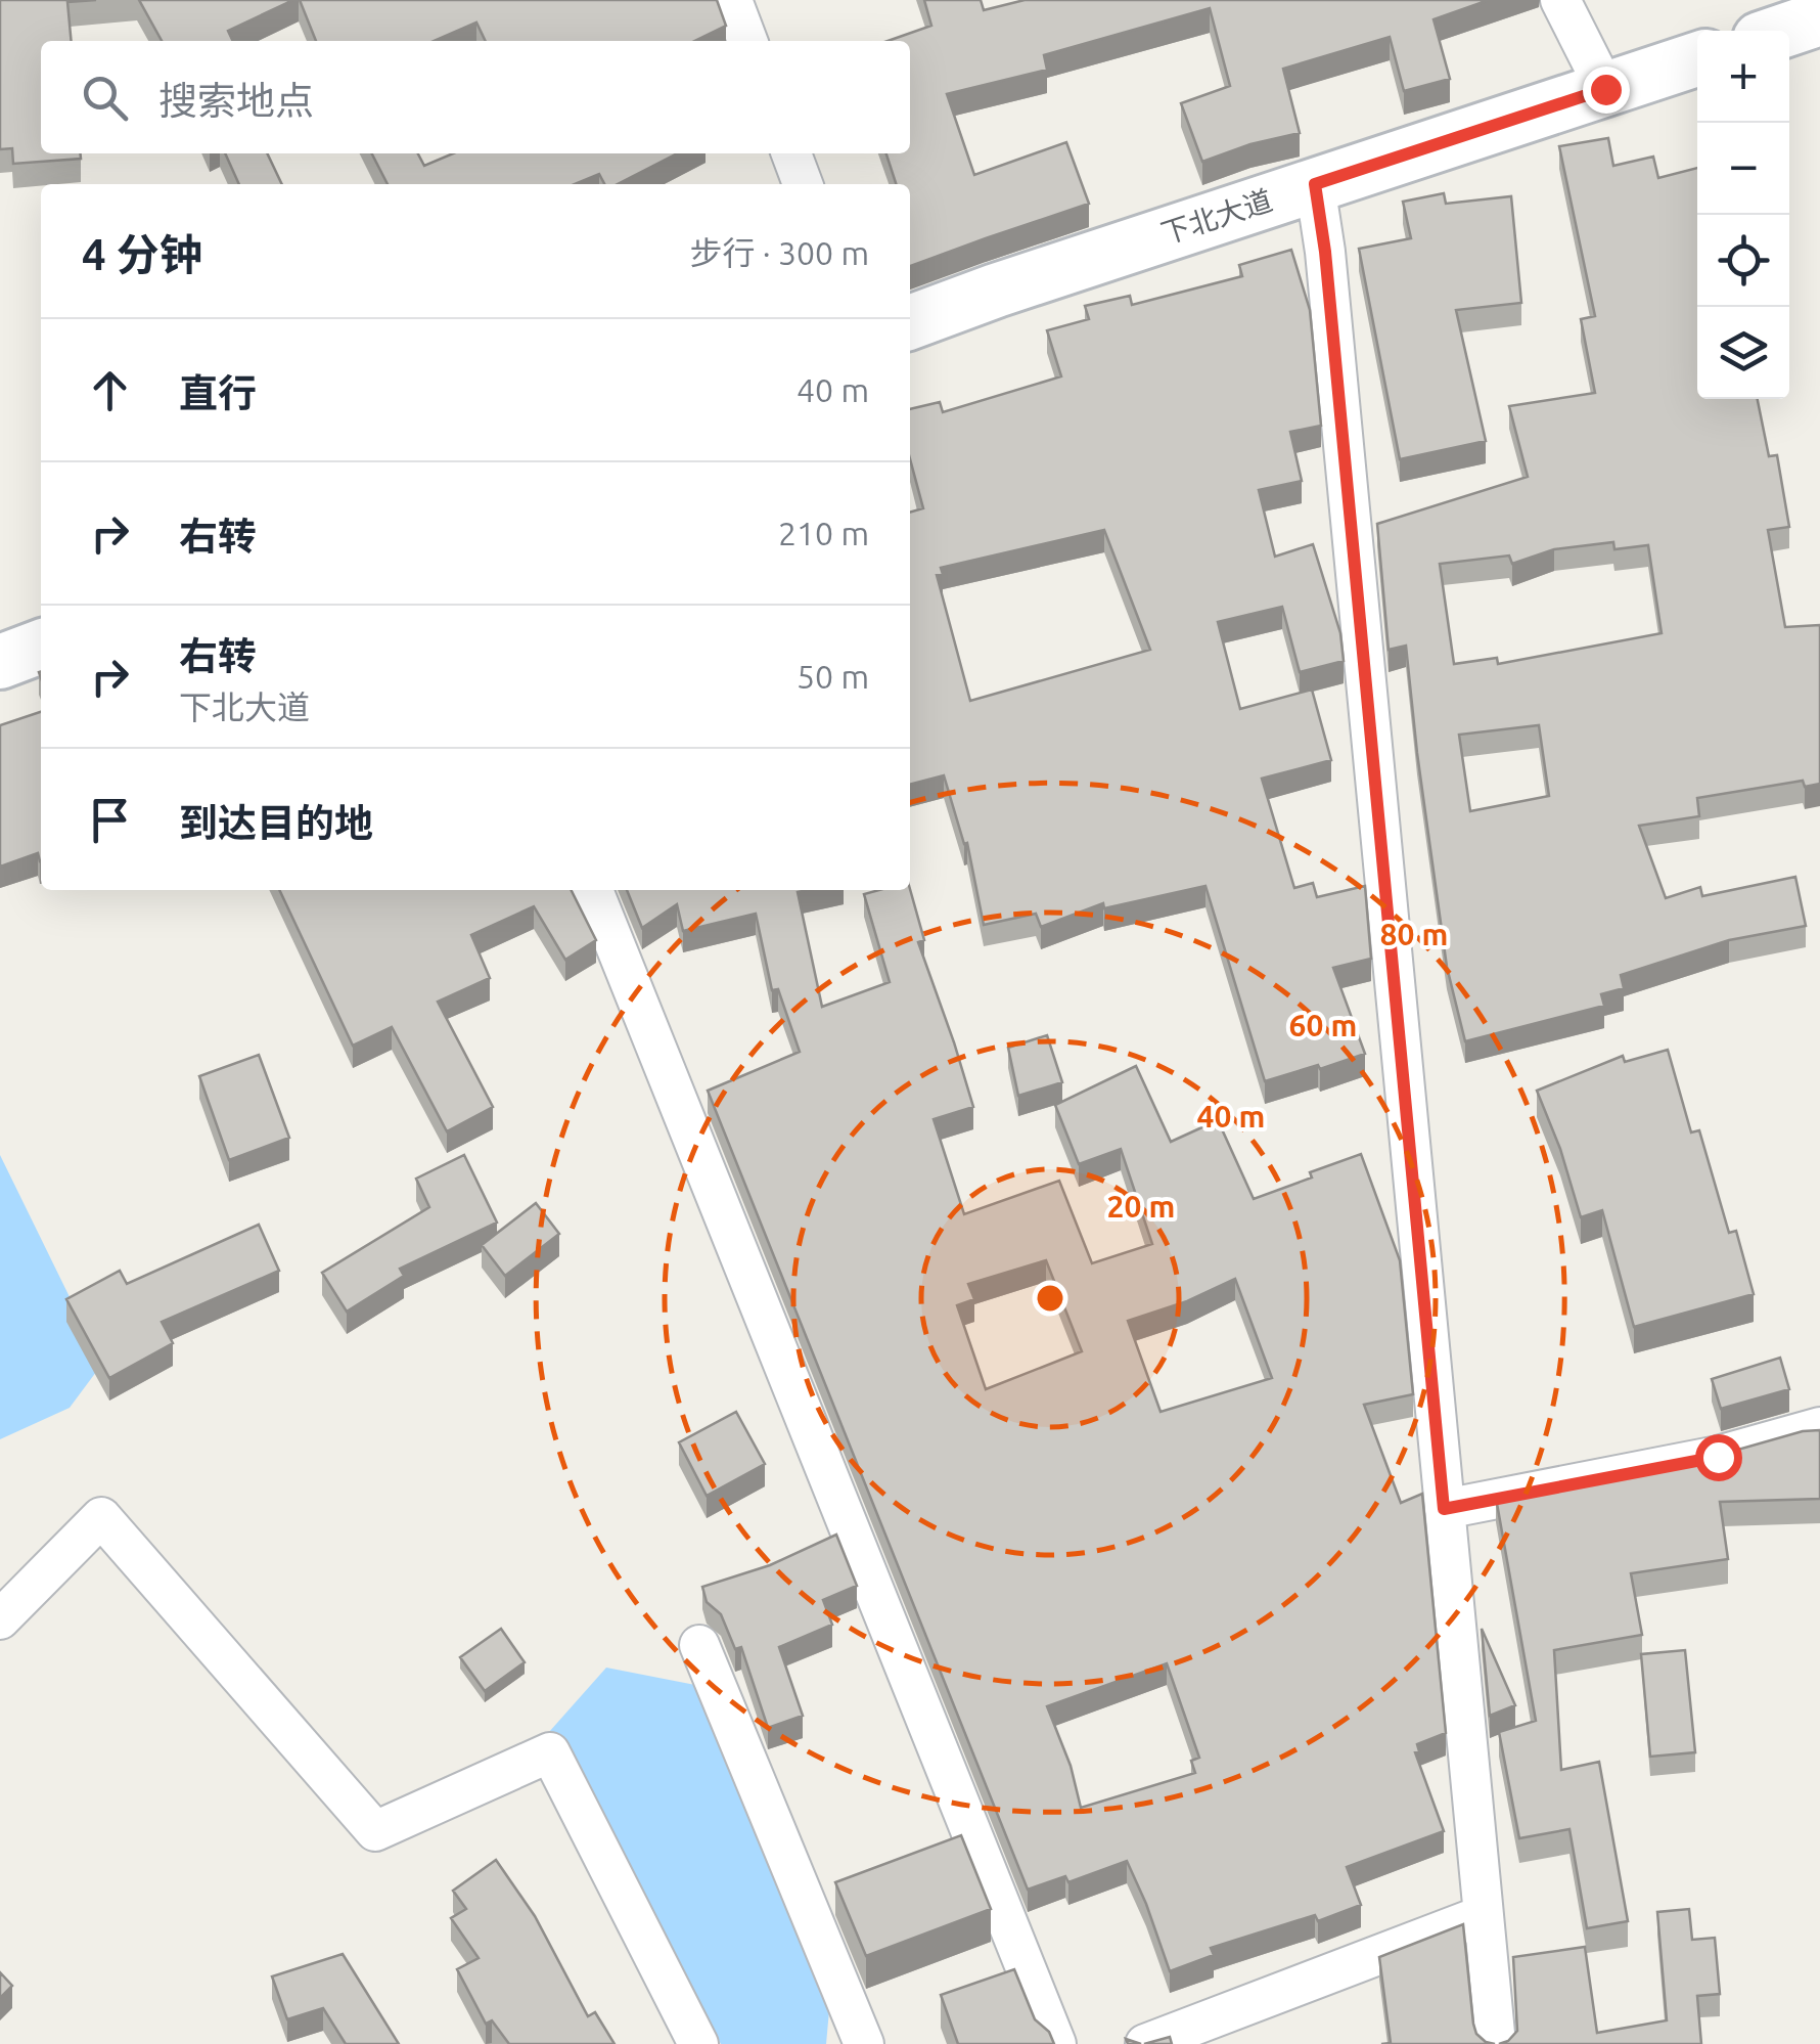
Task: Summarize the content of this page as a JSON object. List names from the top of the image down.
{
  "streets": {
    "street": ["下北大道"]
  },
  "page": {
    "map_buttons": ["+", "−"],
    "search": "搜索地点",
    "heading": ["4 分钟", "步行 · 300 m"],
    "list": [
      ["直行", "40 m"],
      ["右转", "210 m"],
      ["右转", "下北大道", "50 m"],
      "到达目的地"
    ]
  },
  "rings": [
    "80 m",
    "60 m",
    "40 m",
    "20 m"
  ]
}
